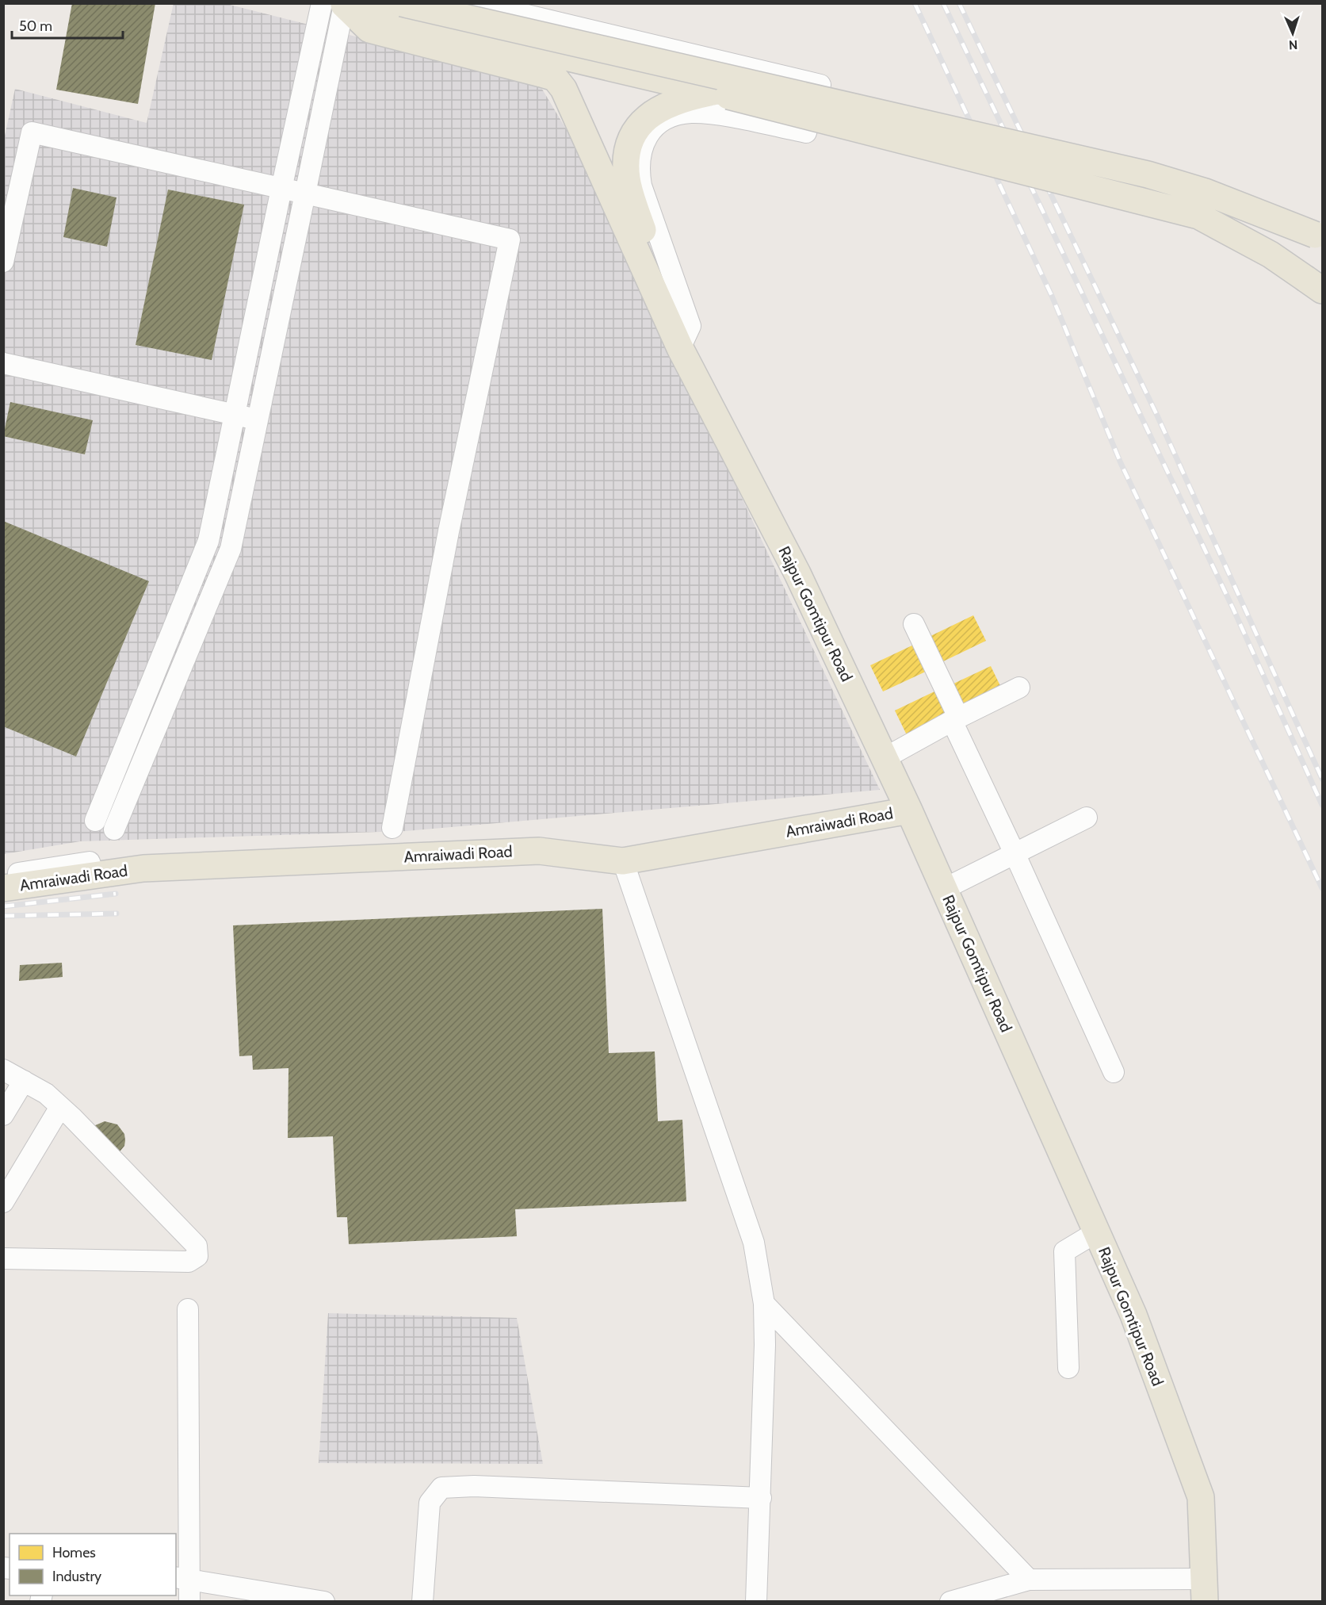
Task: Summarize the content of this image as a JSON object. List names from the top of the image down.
{
  "streets": {
    "main road": ["Rajpur Gomtipur Road", "Amraiwadi Road"]
  },
  "crossings": [
    ["Rajpur Gomtipur Road", "Amraiwadi Road"]
  ],
  "legend": ["Homes", "Industry"],
  "scale_bar": "50 m",
  "north": "bottom"
}
